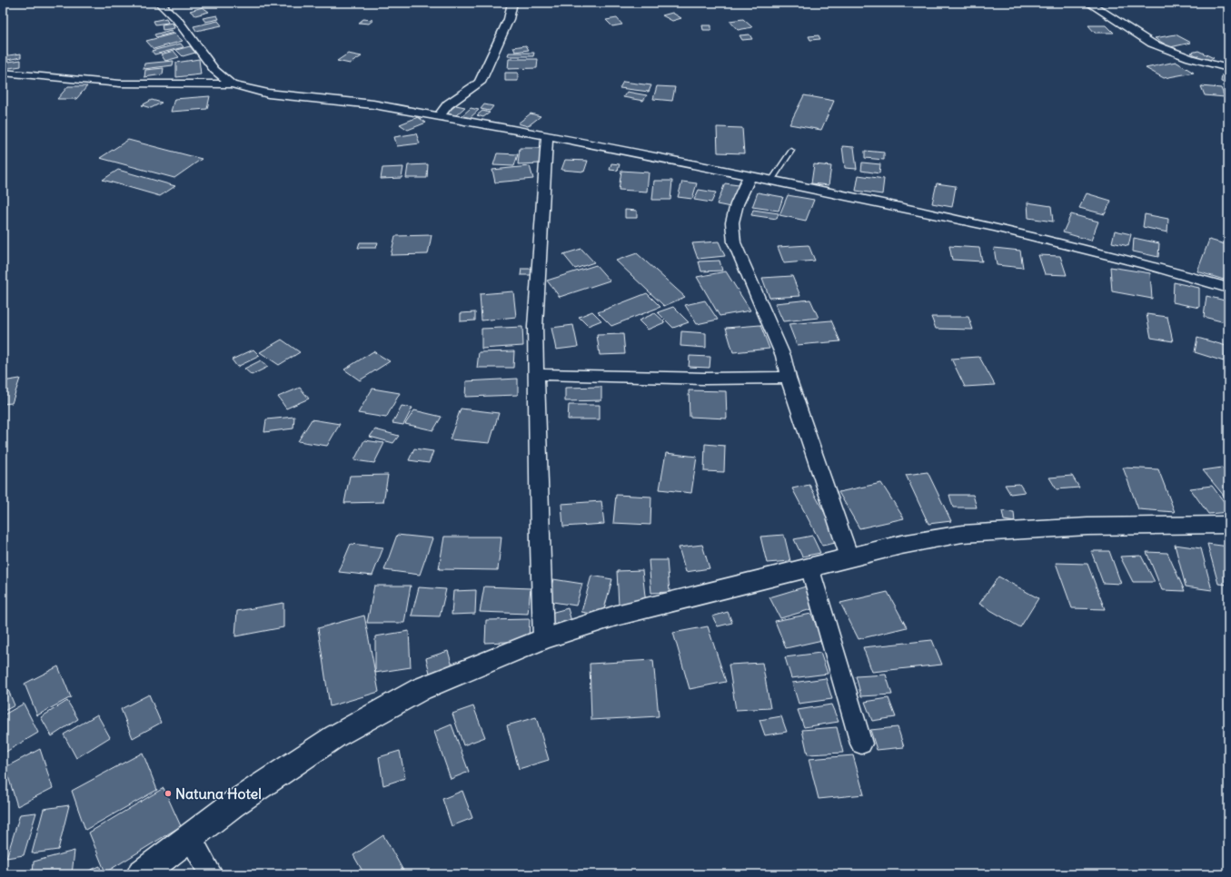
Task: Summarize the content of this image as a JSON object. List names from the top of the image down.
{
  "places": ["Natuna Hotel"]
}
